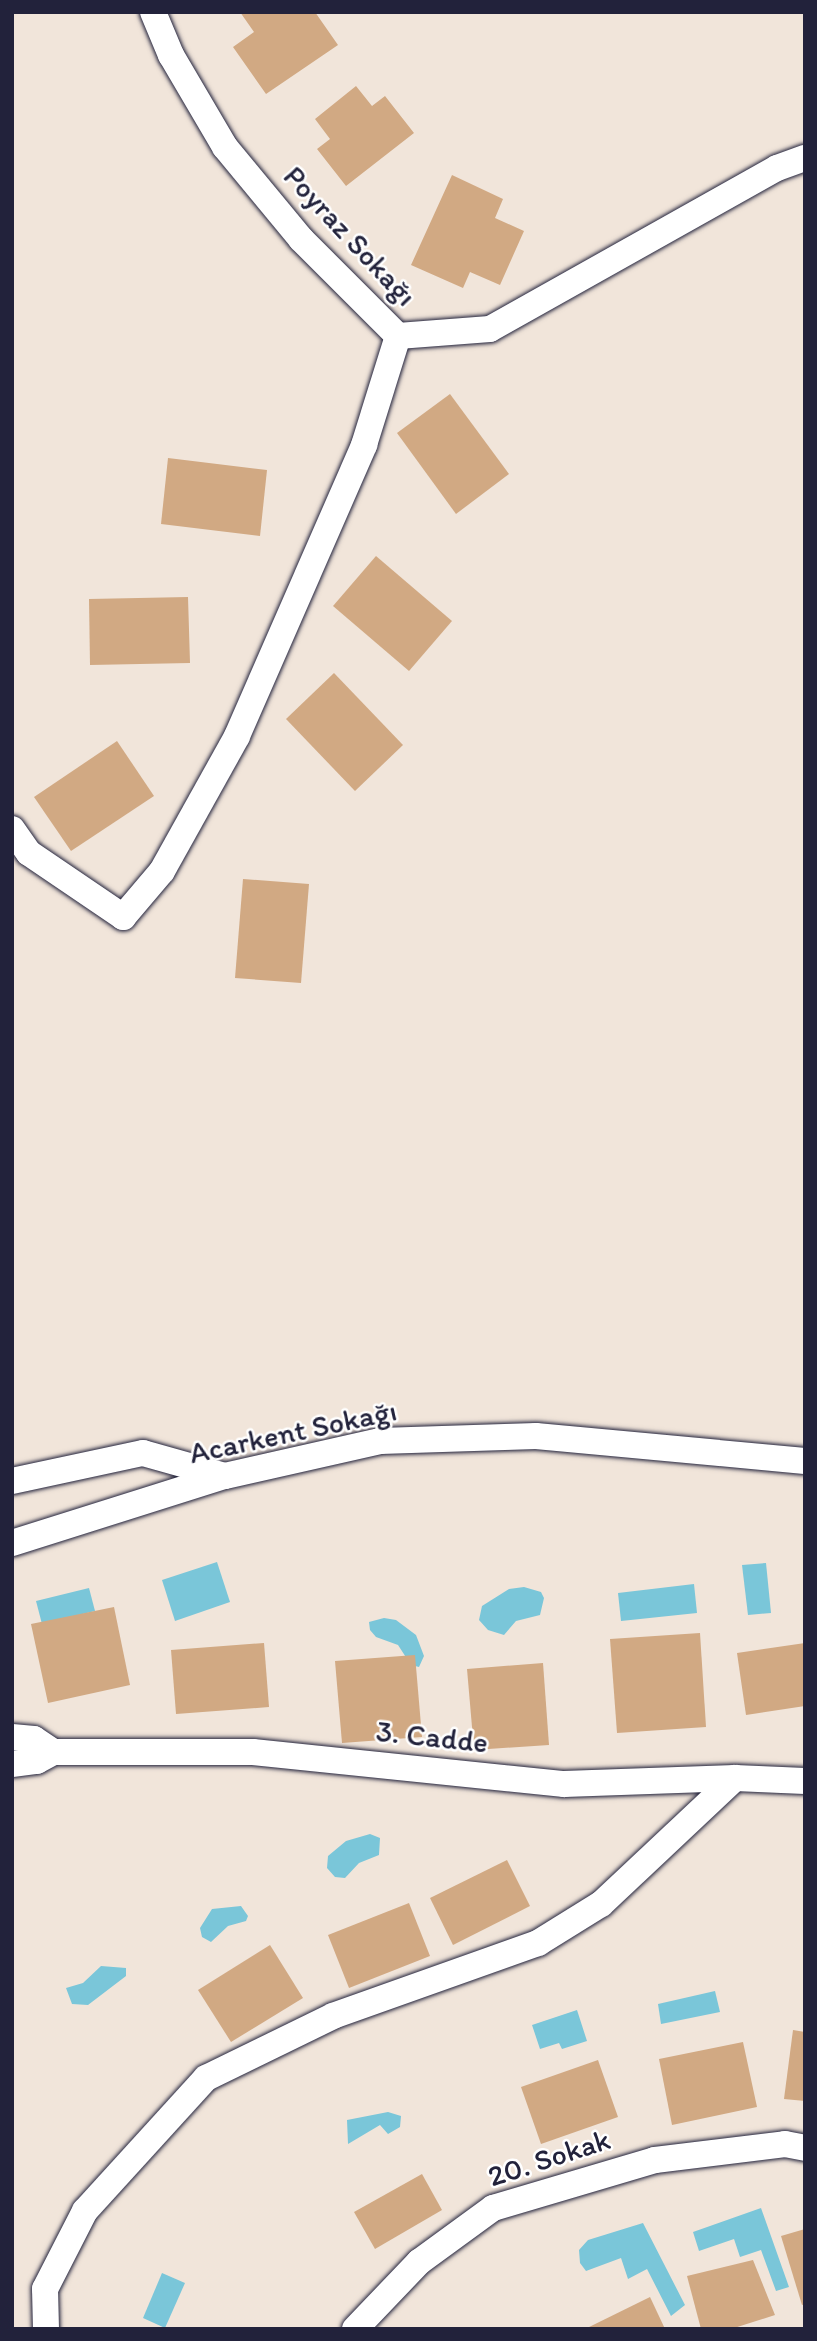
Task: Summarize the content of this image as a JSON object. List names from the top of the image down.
{
  "streets": {
    "street": [
      "Poyraz Sokağı",
      "Acarkent Sokağı",
      "3. Cadde",
      "20. Sokak"
    ]
  }
}
